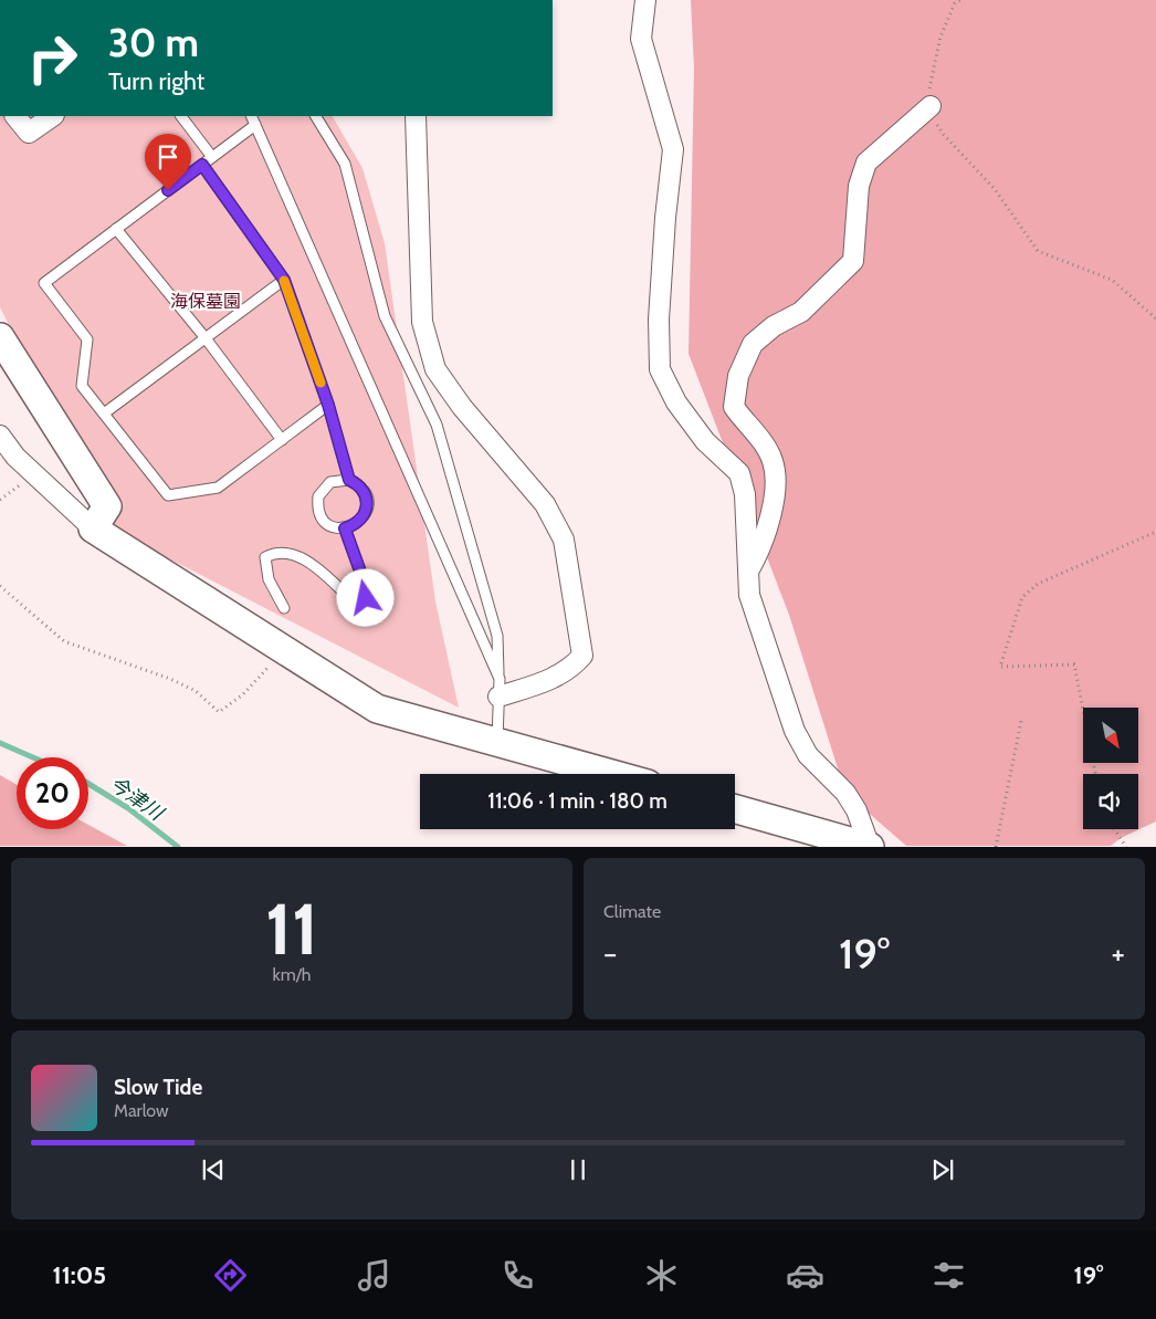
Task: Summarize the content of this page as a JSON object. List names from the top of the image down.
{
  "water": ["今津川"],
  "parks": ["海保墓園"],
  "north": "bottom right",
  "page": {
    "turn": ["30 m", "Turn right"],
    "limit": "20",
    "trip": "11:06 · 1 min · 180 m",
    "tile": [
      ["11", "km/h"],
      "Climate"
    ],
    "heat": ["−", "19°", "+"],
    "song": ["Slow Tide", "Marlow"],
    "tabs": ["11:05", "19°"]
  }
}
